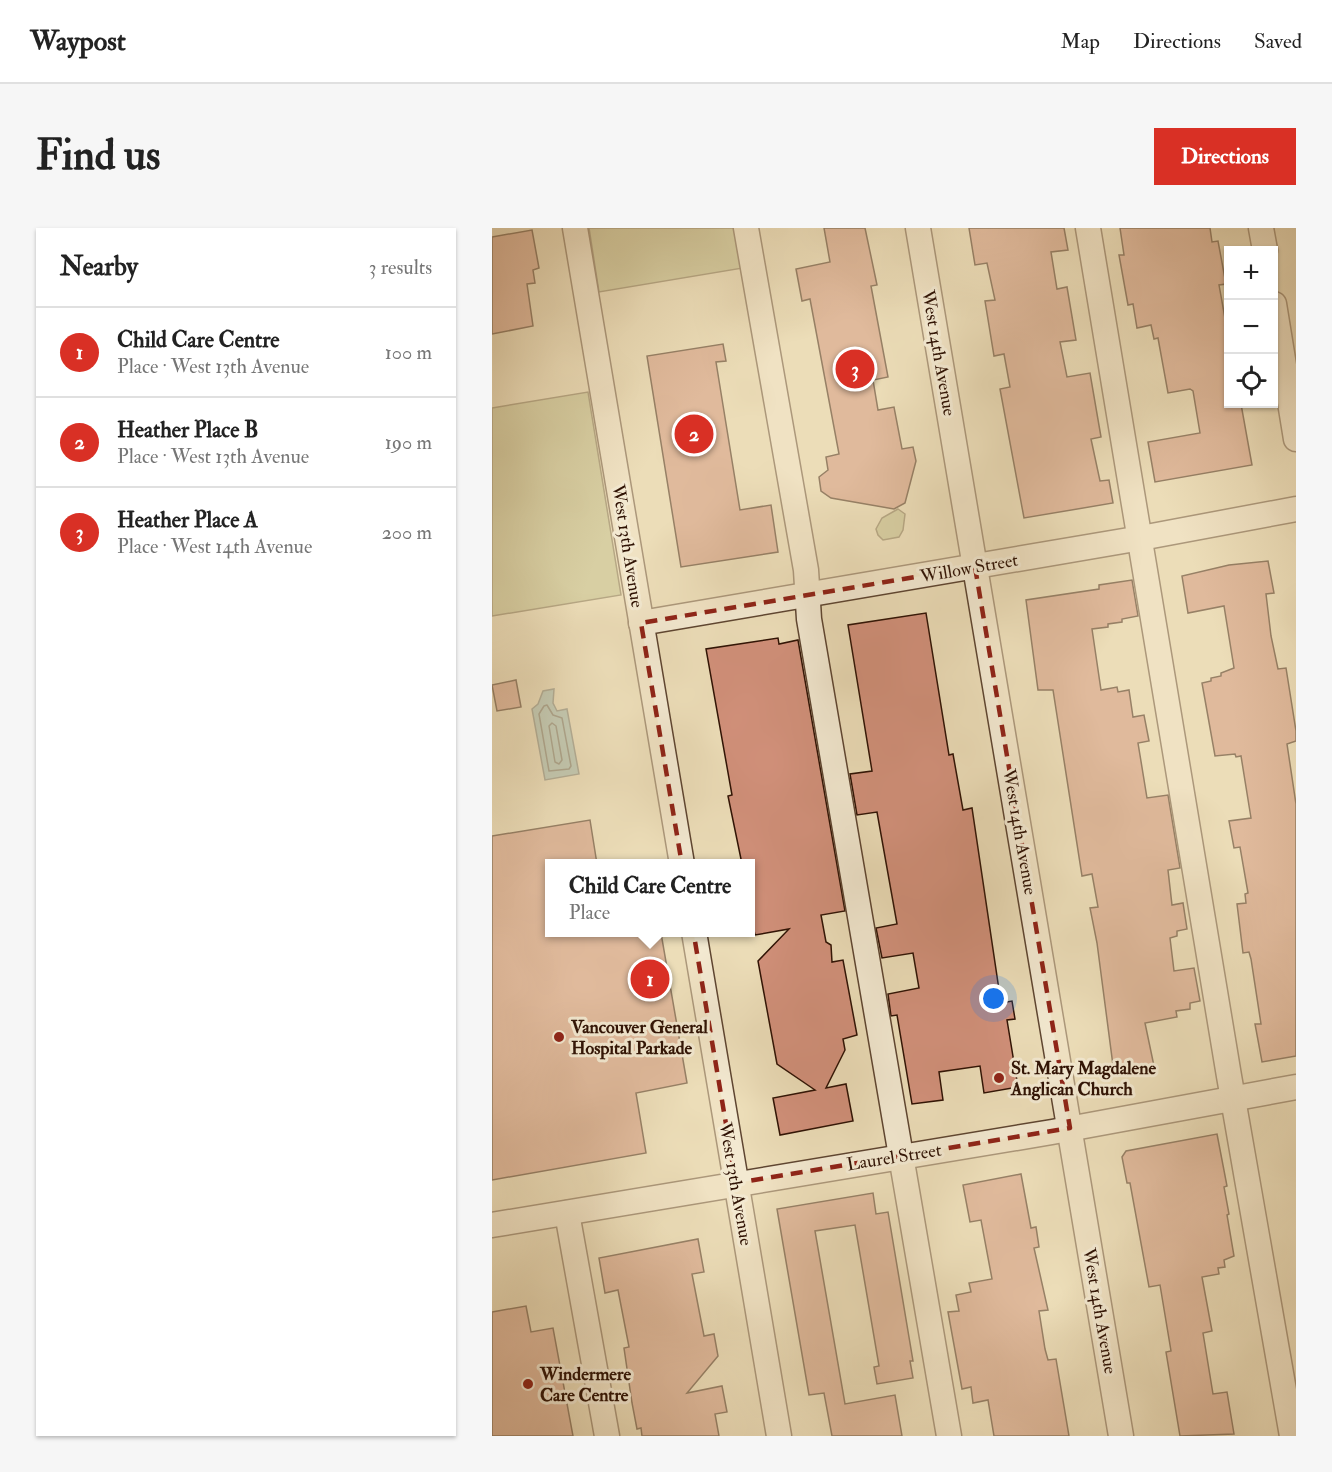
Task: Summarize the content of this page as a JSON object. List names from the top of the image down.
{
  "streets": {
    "street": [
      "West 14th Avenue",
      "West 13th Avenue",
      "Willow Street",
      "Laurel Street"
    ]
  },
  "crossings": [
    ["West 14th Avenue", "Willow Street"],
    ["West 14th Avenue", "Laurel Street"],
    ["West 13th Avenue", "Willow Street"],
    ["West 13th Avenue", "Laurel Street"]
  ],
  "places": ["Vancouver General Hospital Parkade", "St. Mary Magdalene Anglican Church", "Windermere Care Centre"],
  "page": {
    "header": "Waypost",
    "nav": ["Map", "Directions", "Saved"],
    "buttons": "Directions",
    "title": "Find us",
    "heading": ["Nearby", "3 results"],
    "map_buttons": ["+", "−"],
    "list": [
      {
        "mark": "1",
        "name": "Child Care Centre",
        "note": "Place · West 13th Avenue",
        "value": "100 m"
      },
      {
        "mark": "2",
        "name": "Heather Place B",
        "note": "Place · West 13th Avenue",
        "value": "190 m"
      },
      {
        "mark": "3",
        "name": "Heather Place A",
        "note": "Place · West 14th Avenue",
        "value": "200 m"
      }
    ],
    "pins": ["3", "2", "1"],
    "popup": ["Child Care Centre", "Place"]
  }
}
